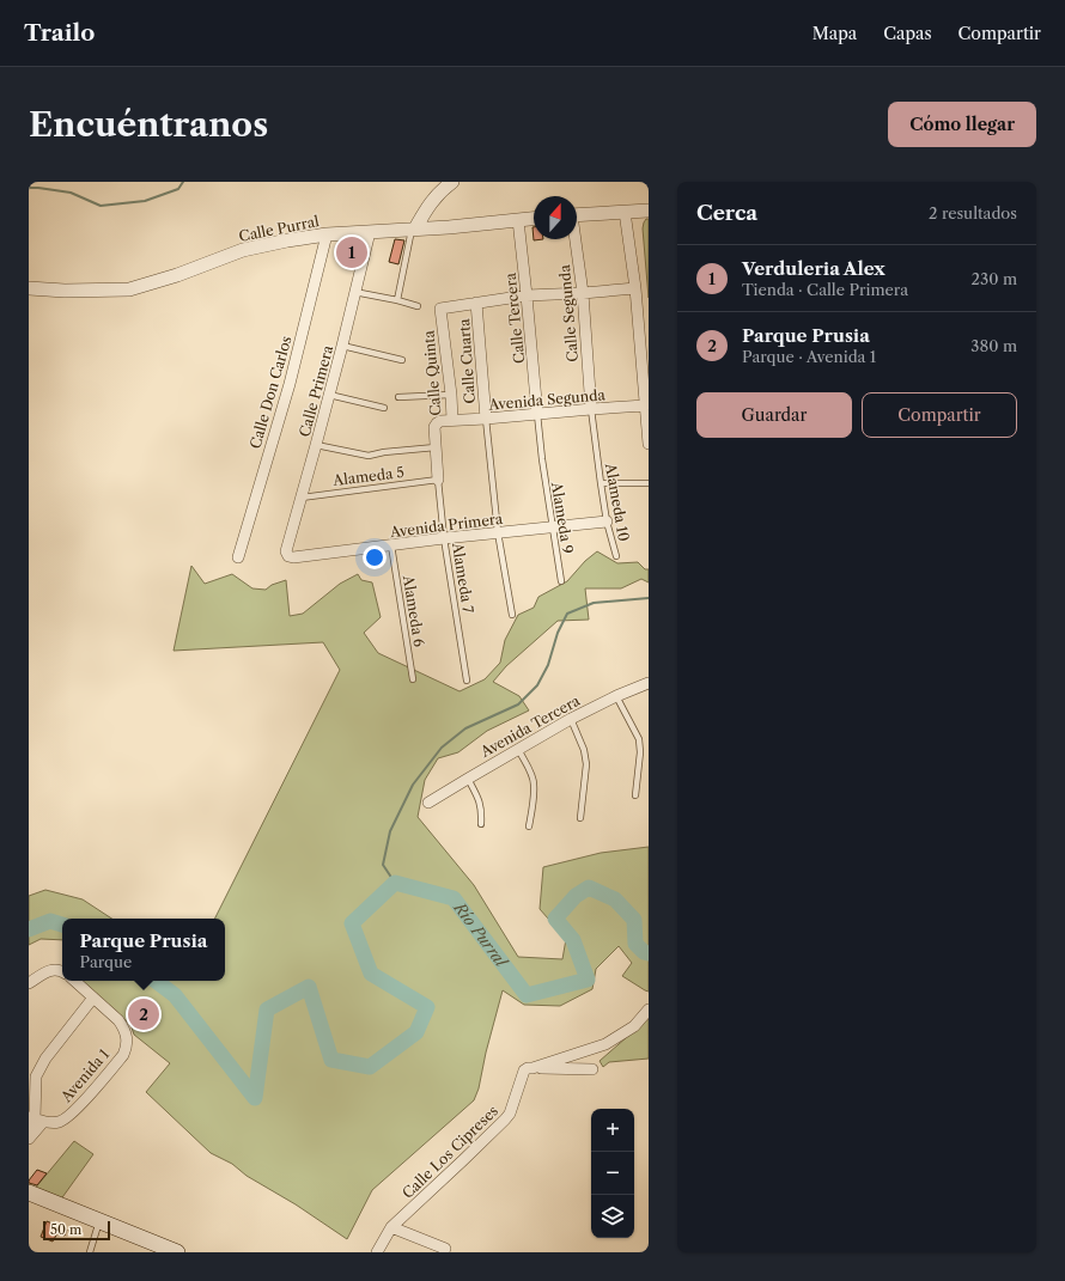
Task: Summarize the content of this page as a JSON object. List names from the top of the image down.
{
  "streets": {
    "street": [
      "Calle Purral",
      "Calle Segunda",
      "Calle Tercera",
      "Calle Cuarta",
      "Calle Quinta",
      "Calle Primera",
      "Calle Don Carlos",
      "Avenida Segunda",
      "Avenida Primera",
      "Avenida Tercera",
      "Avenida 1",
      "Calle Los Cipreses"
    ],
    "lane": [
      "Alameda 5",
      "Alameda 10",
      "Alameda 9",
      "Alameda 7",
      "Alameda 6"
    ]
  },
  "crossings": [
    ["Calle Purral", "Calle Tercera"],
    ["Calle Purral", "Calle Primera"],
    ["Calle Purral", "Calle Don Carlos"],
    ["Calle Segunda", "Avenida Segunda"],
    ["Calle Segunda", "Alameda 10"],
    ["Calle Tercera", "Avenida Segunda"],
    ["Calle Tercera", "Alameda 9"],
    ["Calle Cuarta", "Calle Quinta"],
    ["Calle Cuarta", "Avenida Segunda"],
    ["Calle Quinta", "Avenida Segunda"],
    ["Calle Quinta", "Alameda 5"],
    ["Calle Quinta", "Alameda 7"],
    ["Calle Primera", "Alameda 5"],
    ["Calle Primera", "Avenida Primera"],
    ["Avenida Segunda", "Alameda 10"],
    ["Avenida Segunda", "Alameda 9"],
    ["Alameda 5", "Alameda 7"],
    ["Alameda 10", "Avenida Primera"],
    ["Alameda 9", "Avenida Primera"],
    ["Avenida Primera", "Alameda 7"],
    ["Avenida Primera", "Alameda 6"]
  ],
  "water": ["Río Purral"],
  "scale_bar": "50 m",
  "north": "top",
  "page": {
    "header": "Trailo",
    "nav": ["Mapa", "Capas", "Compartir"],
    "buttons": [
      "Cómo llegar",
      ["Guardar", "Compartir"]
    ],
    "title": "Encuéntranos",
    "heading": ["Cerca", "2 resultados"],
    "pins": ["1", "2"],
    "list": [
      {
        "mark": "1",
        "name": "Verduleria Alex",
        "note": "Tienda · Calle Primera",
        "value": "230 m"
      },
      {
        "mark": "2",
        "name": "Parque Prusia",
        "note": "Parque · Avenida 1",
        "value": "380 m"
      }
    ],
    "popup": ["Parque Prusia", "Parque"],
    "map_buttons": ["+", "−"],
    "scale": "50 m"
  }
}
